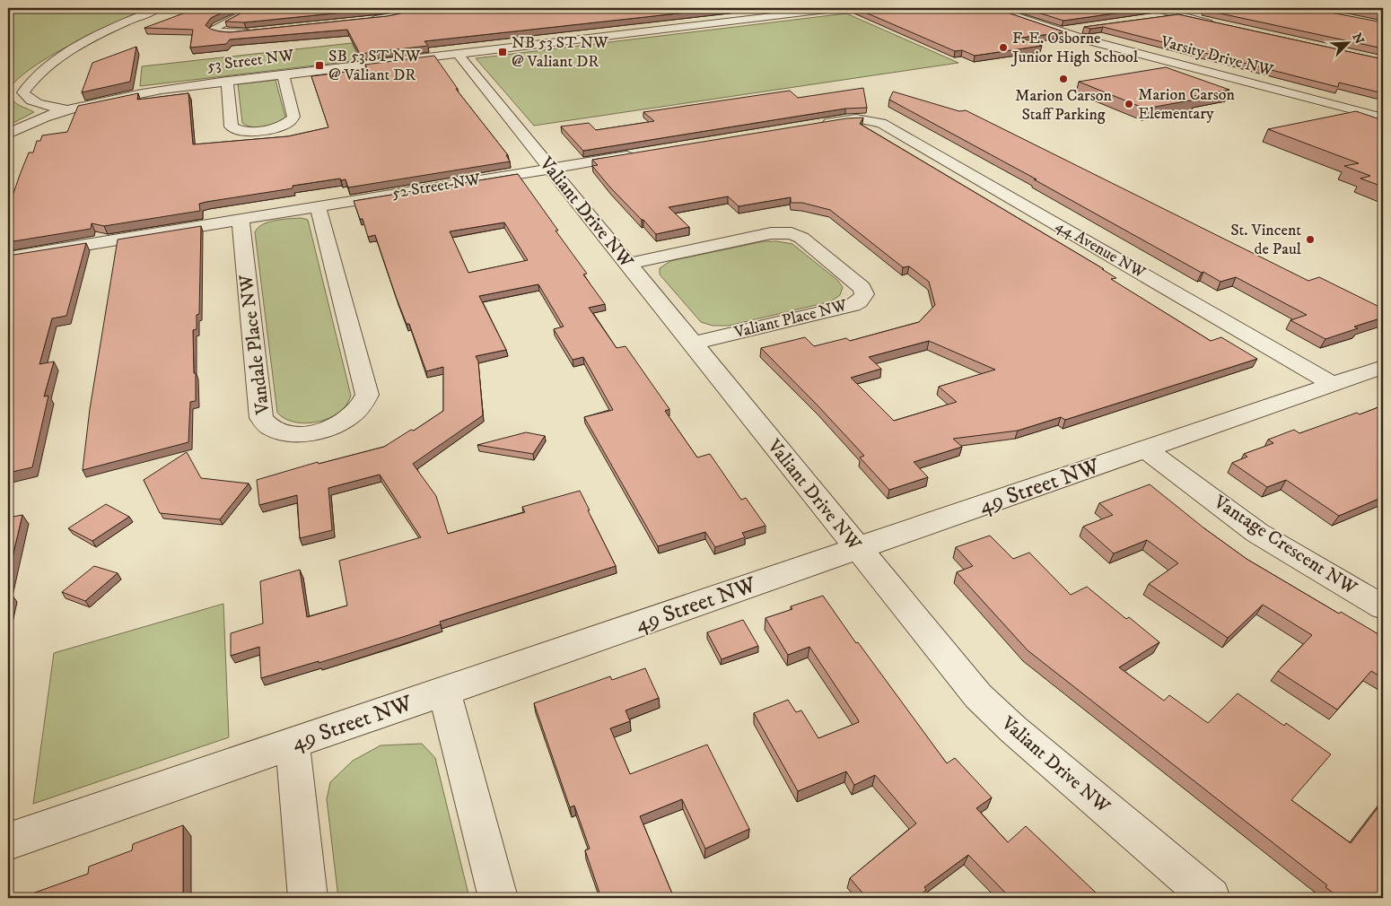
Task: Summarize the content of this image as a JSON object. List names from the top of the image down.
{
  "streets": {
    "street": [
      "Varsity Drive NW",
      "53 Street NW",
      "52 Street NW",
      "Valiant Drive NW",
      "44 Avenue NW",
      "Valiant Place NW",
      "Vandale Place NW",
      "49 Street NW",
      "Vantage Crescent NW"
    ]
  },
  "crossings": [
    ["53 Street NW", "Valiant Drive NW"],
    ["52 Street NW", "Valiant Drive NW"],
    ["52 Street NW", "Vandale Place NW"],
    ["Valiant Drive NW", "Valiant Place NW"],
    ["Valiant Drive NW", "49 Street NW"],
    ["44 Avenue NW", "49 Street NW"],
    ["49 Street NW", "Vantage Crescent NW"]
  ],
  "places": {
    "other": [
      "F. E. Osborne Junior High School",
      "Marion Carson Staff Parking",
      "Marion Carson Elementary",
      "St. Vincent de Paul"
    ],
    "transit": ["NB 53 ST NW @ Valiant DR", "SB 53 ST NW @ Valiant DR"]
  },
  "north": "top right"
}
